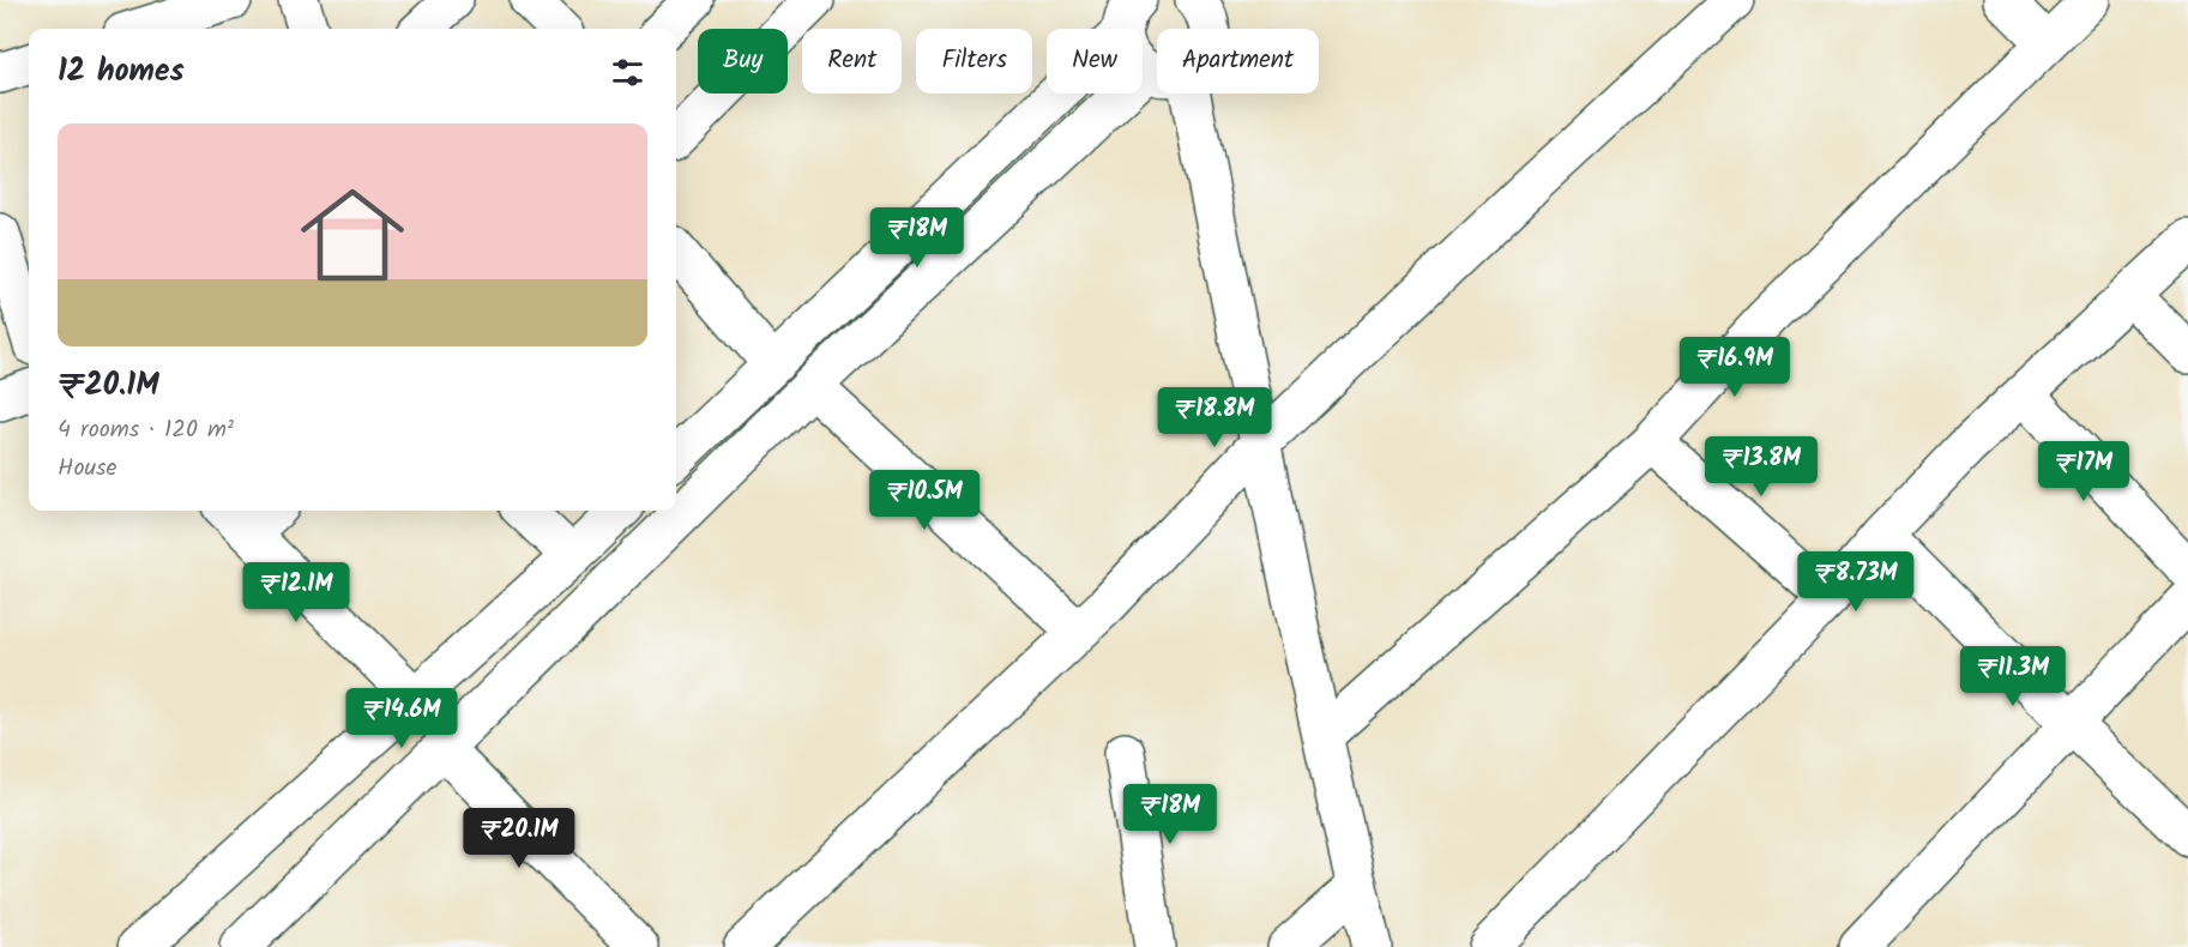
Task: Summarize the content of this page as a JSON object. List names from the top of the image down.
{
  "page": {
    "chip": [
      "Buy",
      "Rent",
      "Filters",
      "New",
      "Apartment"
    ],
    "heading": "12 homes",
    "list": [
      {
        "name": "₹20.1M",
        "note": "4 rooms · 120 m² · House"
      }
    ],
    "price": [
      "₹18M",
      "₹16.9M",
      "₹18.8M",
      "₹13.8M",
      "₹17M",
      "₹10.5M",
      "₹8.73M",
      "₹12.1M",
      "₹11.3M",
      "₹14.6M",
      "₹18M",
      "₹20.1M"
    ]
  }
}
